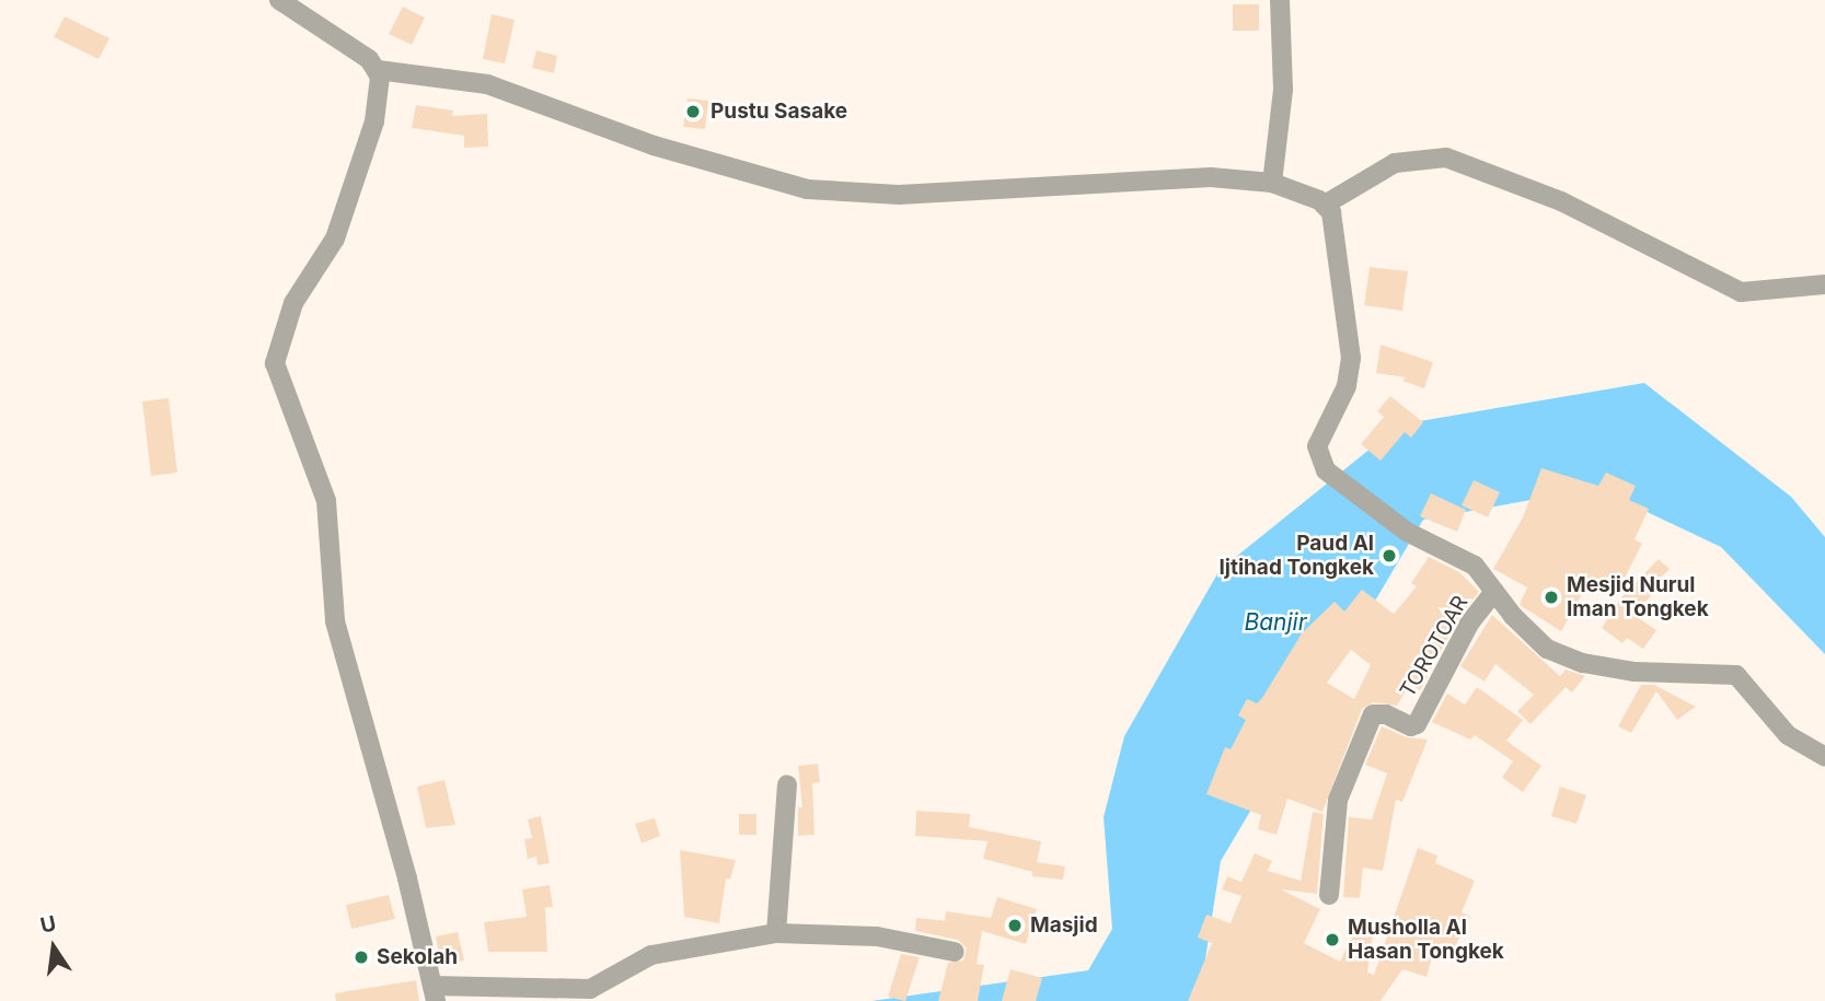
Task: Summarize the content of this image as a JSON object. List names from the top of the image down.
{
  "streets": {
    "street": ["TOROTOAR"]
  },
  "water": ["Banjir"],
  "places": [
    "Pustu Sasake",
    "Paud Al Ijtihad Tongkek",
    "Mesjid Nurul Iman Tongkek",
    "Masjid",
    "Musholla Al Hasan Tongkek",
    "Sekolah"
  ],
  "north": "top"
}
